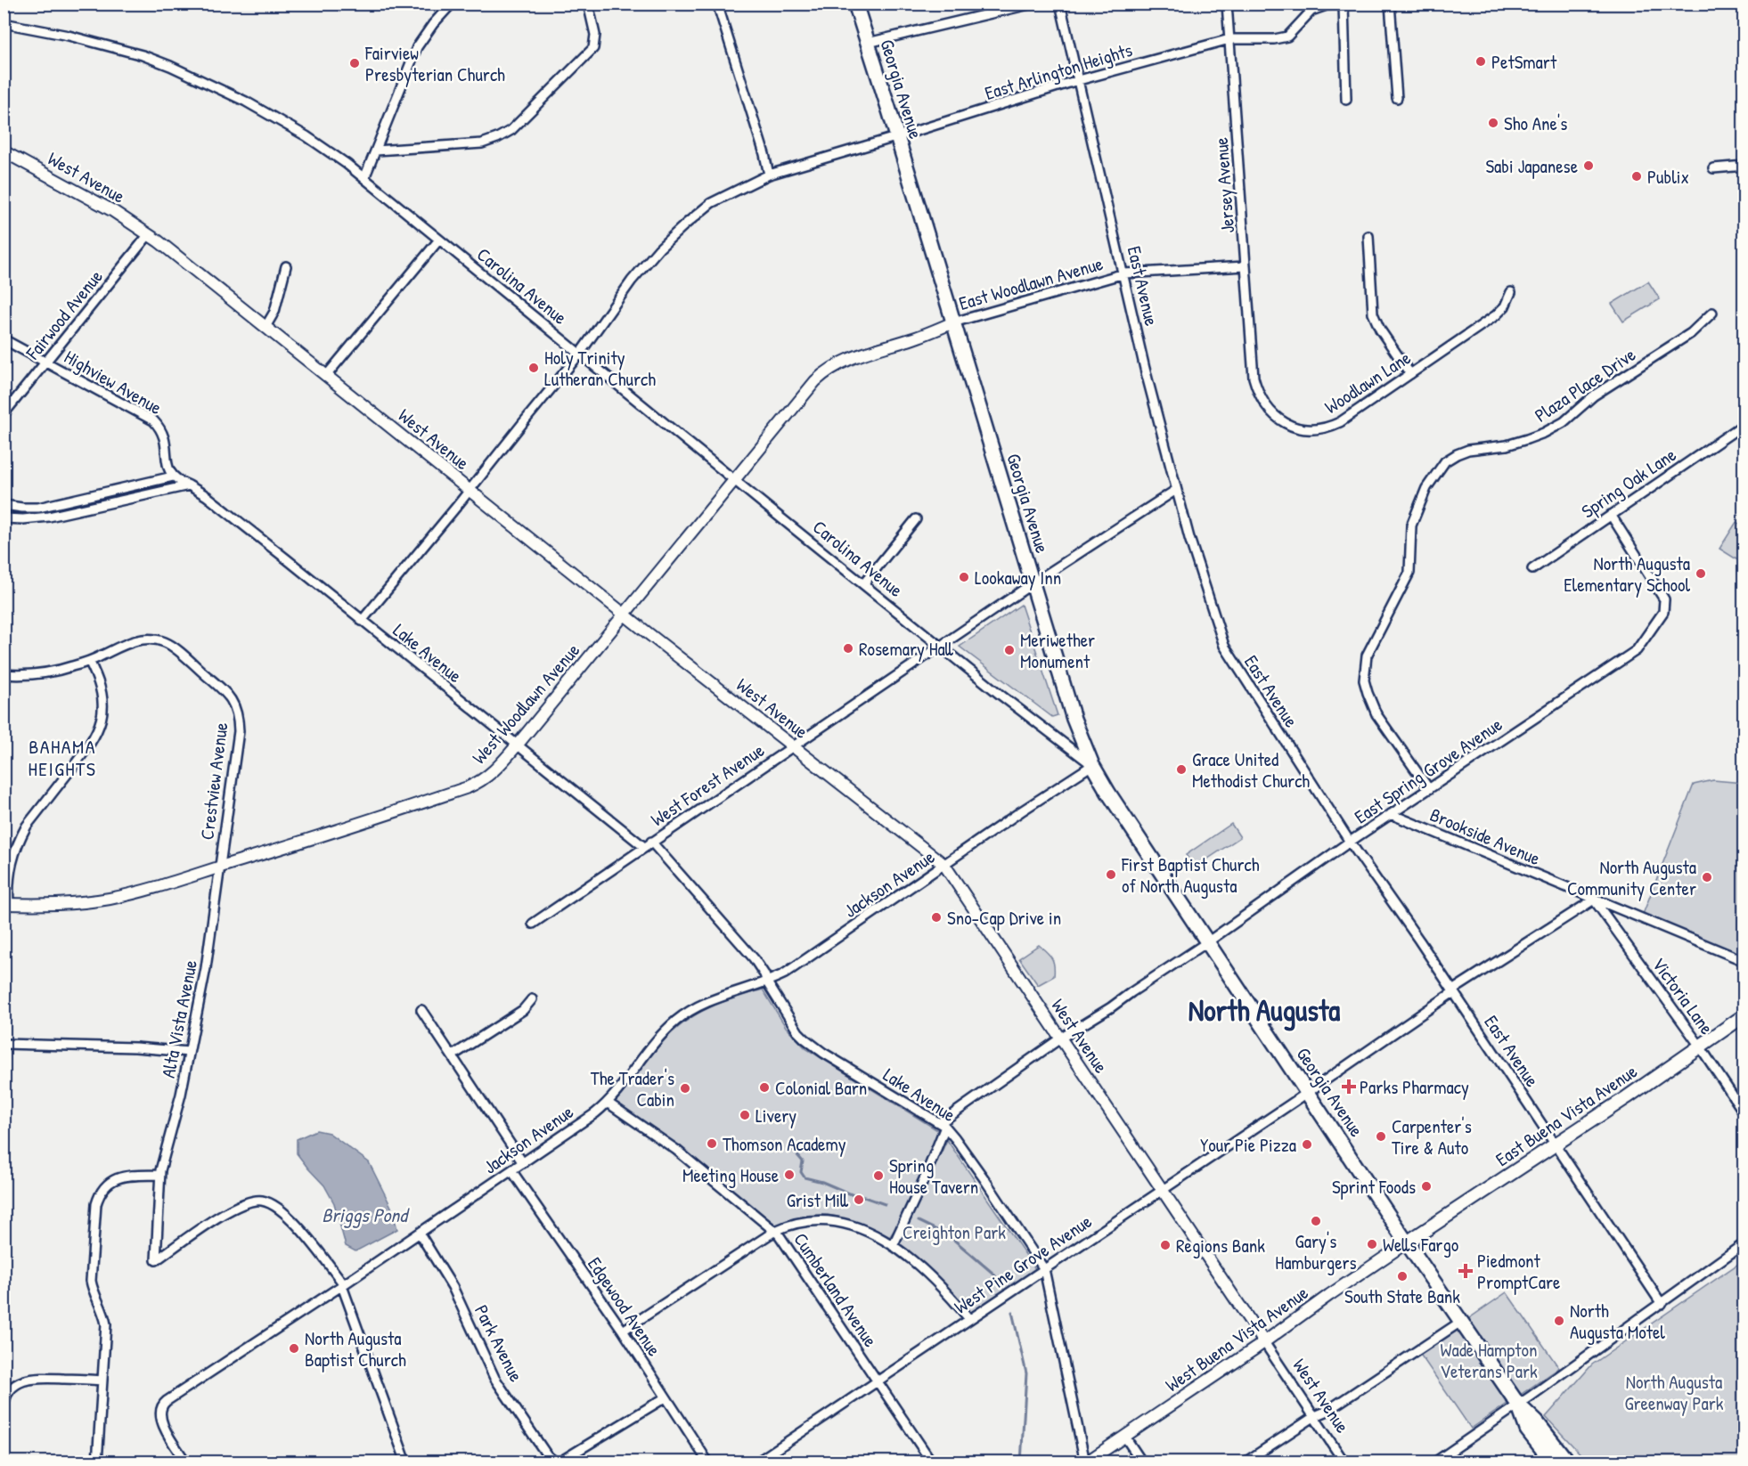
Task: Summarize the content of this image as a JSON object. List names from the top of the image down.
{
  "streets": {
    "main road": ["Georgia Avenue", "East Buena Vista Avenue"],
    "street": [
      "East Arlington Heights",
      "West Avenue",
      "Jersey Avenue",
      "East Woodlawn Avenue",
      "Carolina Avenue",
      "East Avenue",
      "Fairwood Avenue",
      "Highview Avenue",
      "Woodlawn Lane",
      "Plaza Place Drive",
      "Spring Oak Lane",
      "Lake Avenue",
      "West Woodlawn Avenue",
      "East Spring Grove Avenue",
      "Crestview Avenue",
      "West Forest Avenue",
      "Brookside Avenue",
      "Jackson Avenue",
      "Victoria Lane",
      "Alta Vista Avenue",
      "West Pine Grove Avenue",
      "Cumberland Avenue",
      "Edgewood Avenue",
      "West Buena Vista Avenue",
      "Park Avenue"
    ]
  },
  "crossings": [
    ["East Arlington Heights", "Georgia Avenue"],
    ["East Arlington Heights", "West Avenue"],
    ["East Arlington Heights", "Jersey Avenue"],
    ["East Arlington Heights", "Carolina Avenue"],
    ["East Arlington Heights", "East Avenue"],
    ["East Arlington Heights", "Lake Avenue"],
    ["Georgia Avenue", "East Woodlawn Avenue"],
    ["Georgia Avenue", "Carolina Avenue"],
    ["Georgia Avenue", "West Woodlawn Avenue"],
    ["Georgia Avenue", "East Spring Grove Avenue"],
    ["Georgia Avenue", "West Forest Avenue"],
    ["Georgia Avenue", "Jackson Avenue"],
    ["Georgia Avenue", "East Buena Vista Avenue"],
    ["Georgia Avenue", "West Pine Grove Avenue"],
    ["Georgia Avenue", "West Buena Vista Avenue"],
    ["West Avenue", "Fairwood Avenue"],
    ["West Avenue", "West Woodlawn Avenue"],
    ["West Avenue", "East Spring Grove Avenue"],
    ["West Avenue", "West Forest Avenue"],
    ["West Avenue", "Jackson Avenue"],
    ["West Avenue", "West Pine Grove Avenue"],
    ["West Avenue", "West Buena Vista Avenue"],
    ["Jersey Avenue", "East Woodlawn Avenue"],
    ["Jersey Avenue", "Woodlawn Lane"],
    ["East Woodlawn Avenue", "East Avenue"],
    ["East Woodlawn Avenue", "West Woodlawn Avenue"],
    ["Carolina Avenue", "West Woodlawn Avenue"],
    ["Carolina Avenue", "West Forest Avenue"],
    ["Carolina Avenue", "Jackson Avenue"],
    ["East Avenue", "East Spring Grove Avenue"],
    ["East Avenue", "West Forest Avenue"],
    ["East Avenue", "East Buena Vista Avenue"],
    ["East Avenue", "West Pine Grove Avenue"],
    ["Fairwood Avenue", "Highview Avenue"],
    ["Highview Avenue", "Lake Avenue"],
    ["Plaza Place Drive", "East Spring Grove Avenue"],
    ["Spring Oak Lane", "East Spring Grove Avenue"],
    ["Lake Avenue", "West Woodlawn Avenue"],
    ["Lake Avenue", "East Spring Grove Avenue"],
    ["Lake Avenue", "West Forest Avenue"],
    ["Lake Avenue", "Jackson Avenue"],
    ["Lake Avenue", "West Pine Grove Avenue"],
    ["Lake Avenue", "West Buena Vista Avenue"],
    ["West Woodlawn Avenue", "Crestview Avenue"],
    ["West Woodlawn Avenue", "Alta Vista Avenue"],
    ["East Spring Grove Avenue", "Brookside Avenue"],
    ["Crestview Avenue", "Alta Vista Avenue"],
    ["Brookside Avenue", "Victoria Lane"],
    ["Brookside Avenue", "West Pine Grove Avenue"],
    ["Jackson Avenue", "Alta Vista Avenue"],
    ["Jackson Avenue", "Cumberland Avenue"],
    ["Jackson Avenue", "Edgewood Avenue"],
    ["Jackson Avenue", "Park Avenue"],
    ["Victoria Lane", "East Buena Vista Avenue"],
    ["Victoria Lane", "West Pine Grove Avenue"],
    ["East Buena Vista Avenue", "West Buena Vista Avenue"],
    ["West Pine Grove Avenue", "Cumberland Avenue"]
  ],
  "districts": ["BAHAMA HEIGHTS", "North Augusta"],
  "water": ["Briggs Pond"],
  "parks": ["Creighton Park", "Wade Hampton Veterans Park", "North Augusta Greenway Park"],
  "places": {
    "other": [
      "PetSmart",
      "Fairview Presbyterian Church",
      "Sho Ane's",
      "Sabi Japanese",
      "Publix",
      "Holy Trinity Lutheran Church",
      "North Augusta Elementary School",
      "Lookaway Inn",
      "Rosemary Hall",
      "Meriwether Monument",
      "Grace United Methodist Church",
      "First Baptist Church of North Augusta",
      "North Augusta Community Center",
      "Sno-Cap Drive in",
      "Colonial Barn",
      "The Trader's Cabin",
      "Livery",
      "Carpenter's Tire & Auto",
      "Thomson Academy",
      "Your Pie Pizza",
      "Meeting House",
      "Spring House Tavern",
      "Sprint Foods",
      "Grist Mill",
      "Gary's Hamburgers",
      "Wells Fargo",
      "Regions Bank",
      "South State Bank",
      "North Augusta Motel",
      "North Augusta Baptist Church"
    ],
    "health": ["Parks Pharmacy", "Piedmont PromptCare"]
  }
}
